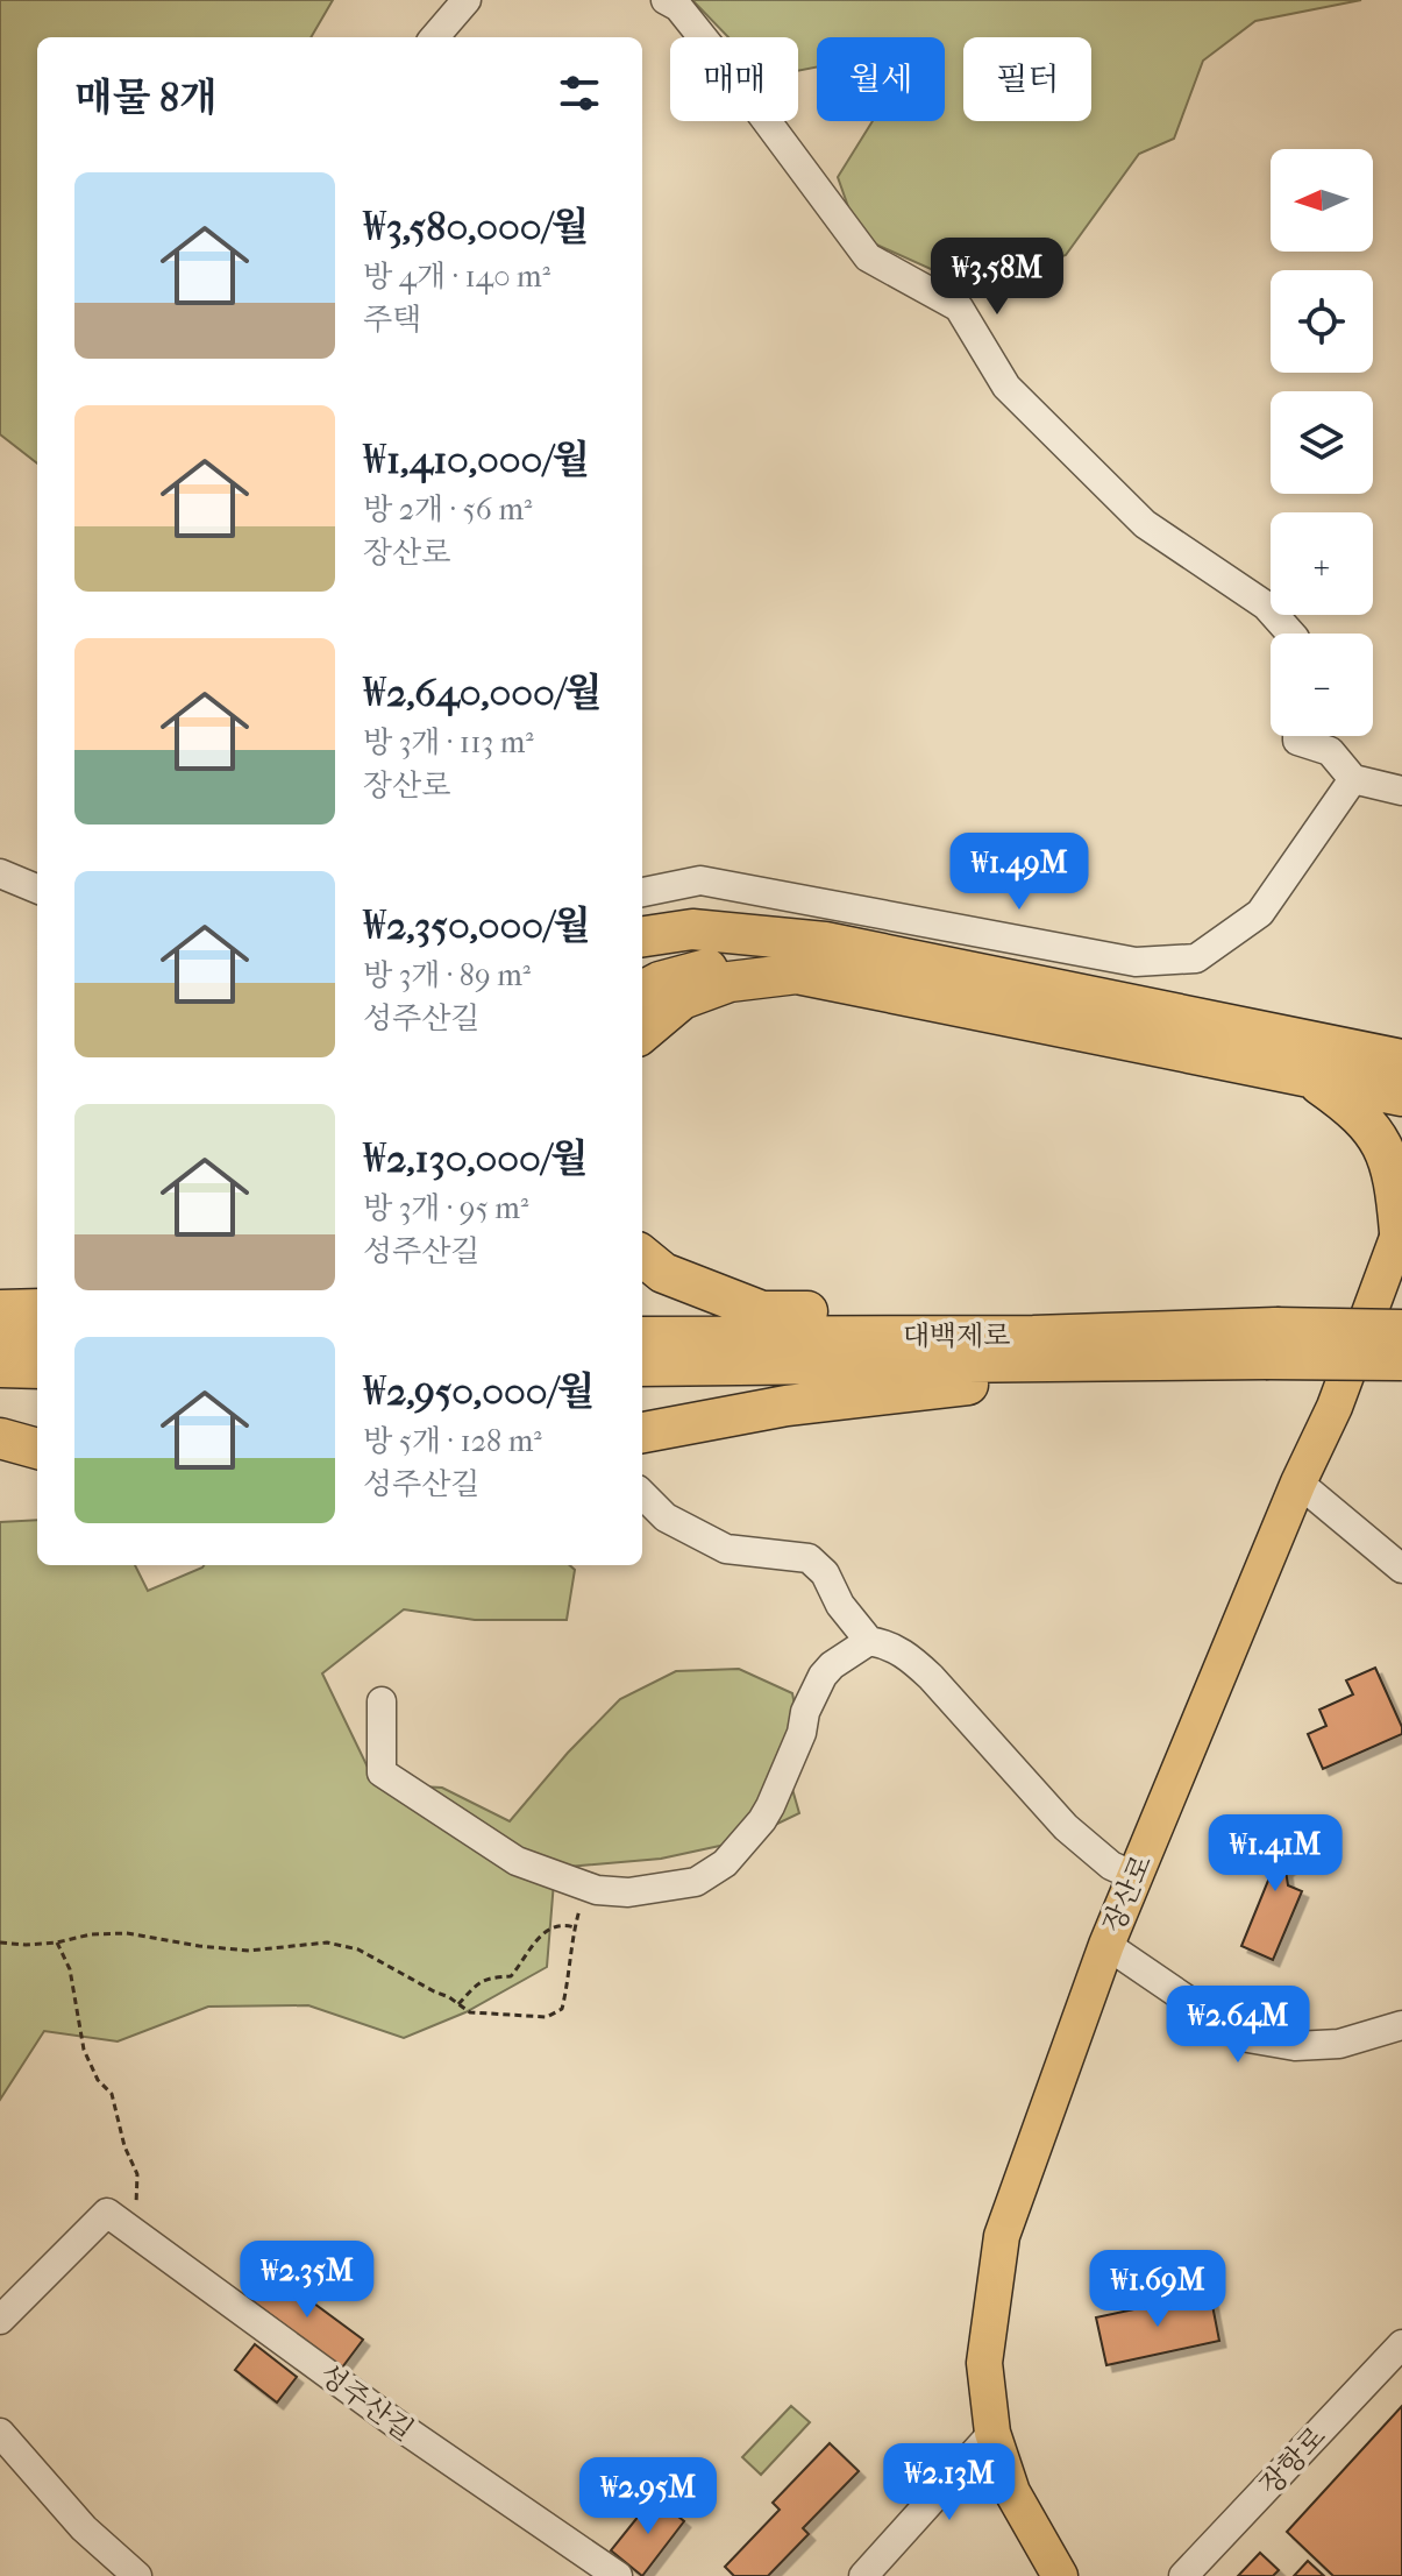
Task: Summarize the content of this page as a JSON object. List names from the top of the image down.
{
  "streets": {
    "highway": ["대백제로"],
    "main road": ["장산로"],
    "street": ["성주산길", "장항로"]
  },
  "north": "left",
  "page": {
    "chip": ["매매", "월세", "필터"],
    "heading": "매물 8개",
    "map_buttons": ["+", "−"],
    "list": [
      {
        "name": "₩3,580,000/월",
        "note": "방 4개 · 140 m² · 주택"
      },
      {
        "name": "₩1,410,000/월",
        "note": "방 2개 · 56 m² · 장산로"
      },
      {
        "name": "₩2,640,000/월",
        "note": "방 3개 · 113 m² · 장산로"
      },
      {
        "name": "₩2,350,000/월",
        "note": "방 3개 · 89 m² · 성주산길"
      },
      {
        "name": "₩2,130,000/월",
        "note": "방 3개 · 95 m² · 성주산길"
      },
      {
        "name": "₩2,950,000/월",
        "note": "방 5개 · 128 m² · 성주산길"
      }
    ],
    "price": [
      "₩3.58M",
      "₩1.49M",
      "₩1.41M",
      "₩2.64M",
      "₩2.35M",
      "₩1.69M",
      "₩2.13M",
      "₩2.95M"
    ]
  }
}
